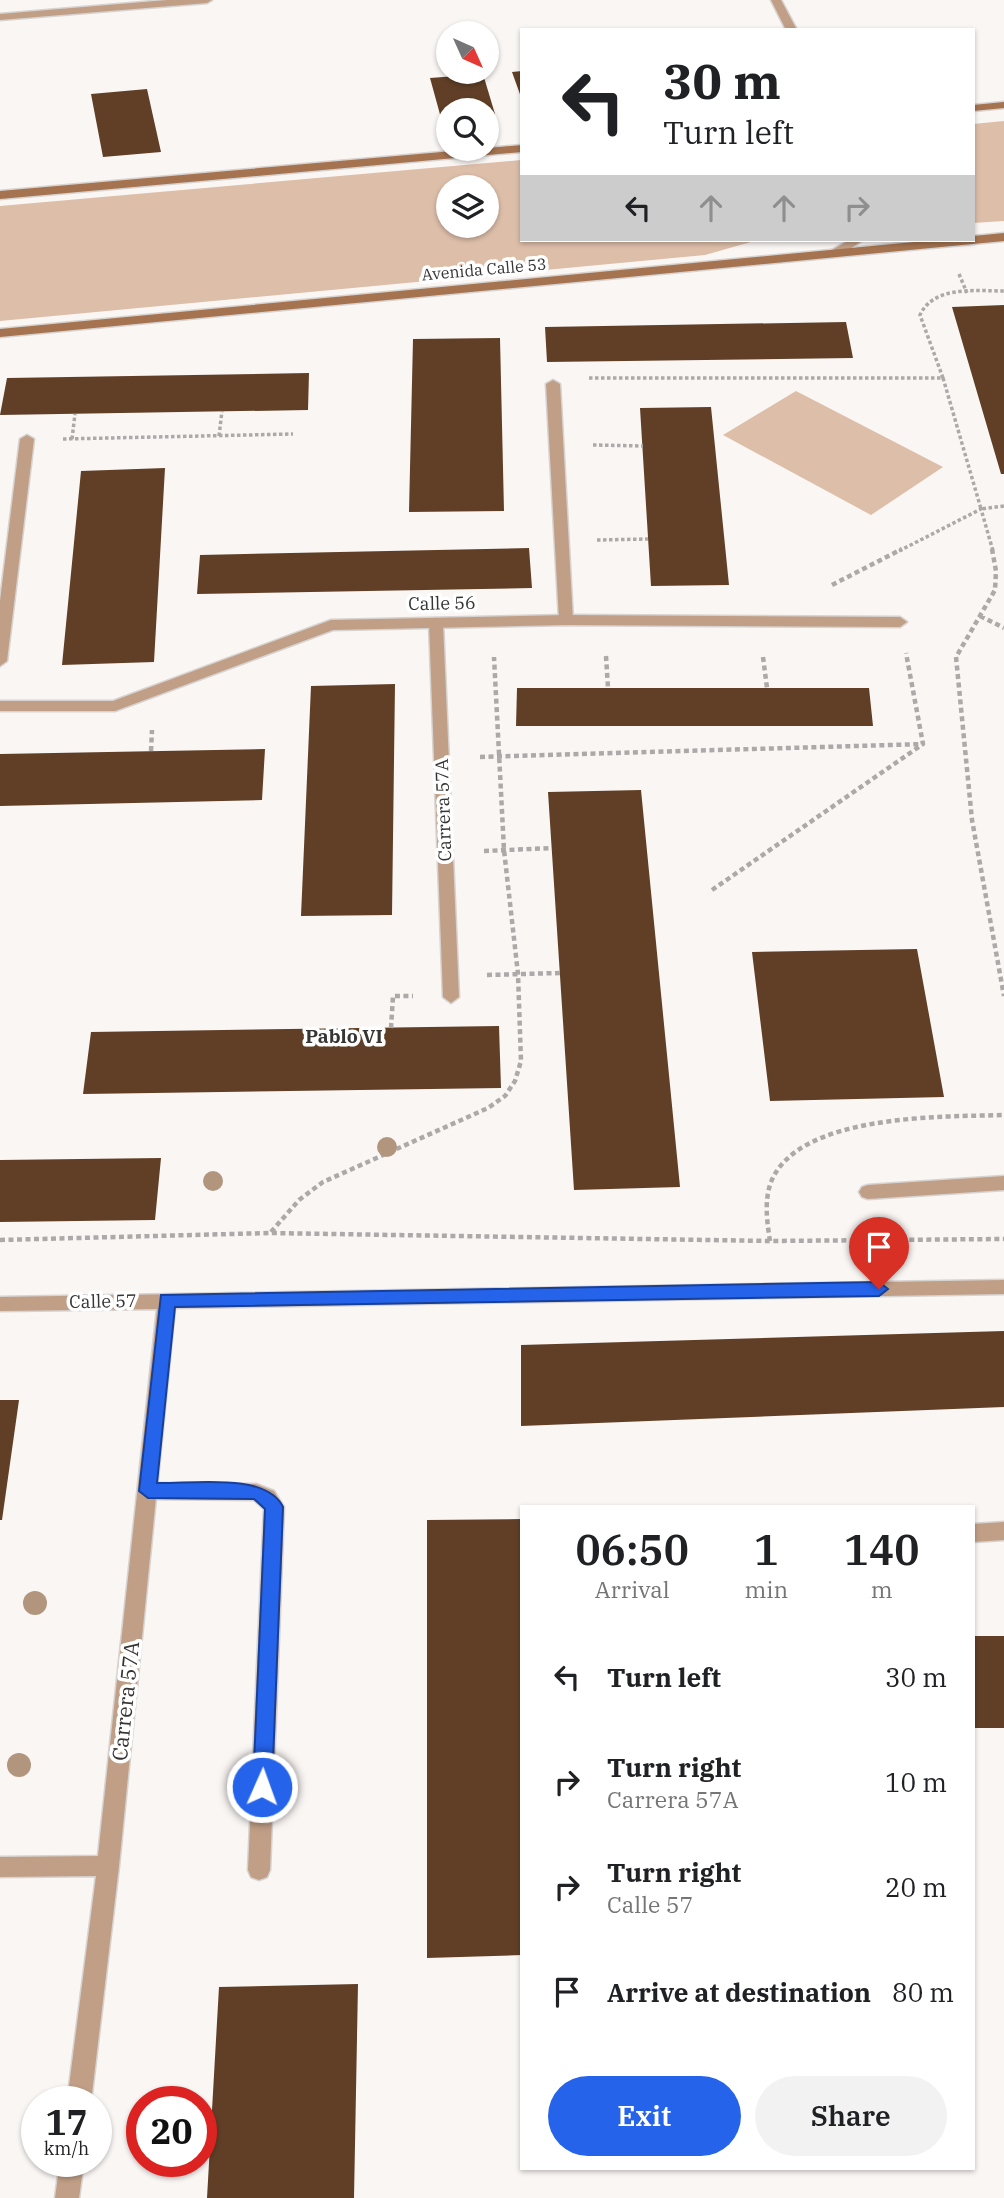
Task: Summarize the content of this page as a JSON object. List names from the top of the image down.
{
  "streets": {
    "main road": ["Avenida Calle 53"],
    "street": ["Calle 56", "Carrera 57A", "Calle 57"]
  },
  "crossings": [
    ["Calle 56", "Carrera 57A"],
    ["Carrera 57A", "Calle 57"]
  ],
  "districts": ["Pablo VI"],
  "north": "bottom right",
  "page": {
    "turn": ["30 m", "Turn left"],
    "eta": [
      "06:50",
      "Arrival",
      "1",
      "min",
      "140",
      "m"
    ],
    "list": [
      {
        "name": "Turn left",
        "value": "30 m"
      },
      {
        "name": "Turn right",
        "note": "Carrera 57A",
        "value": "10 m"
      },
      {
        "name": "Turn right",
        "note": "Calle 57",
        "value": "20 m"
      },
      {
        "name": "Arrive at destination",
        "value": "80 m"
      }
    ],
    "buttons": ["Exit", "Share"],
    "speed": "17 km/h",
    "limit": "20"
  }
}
